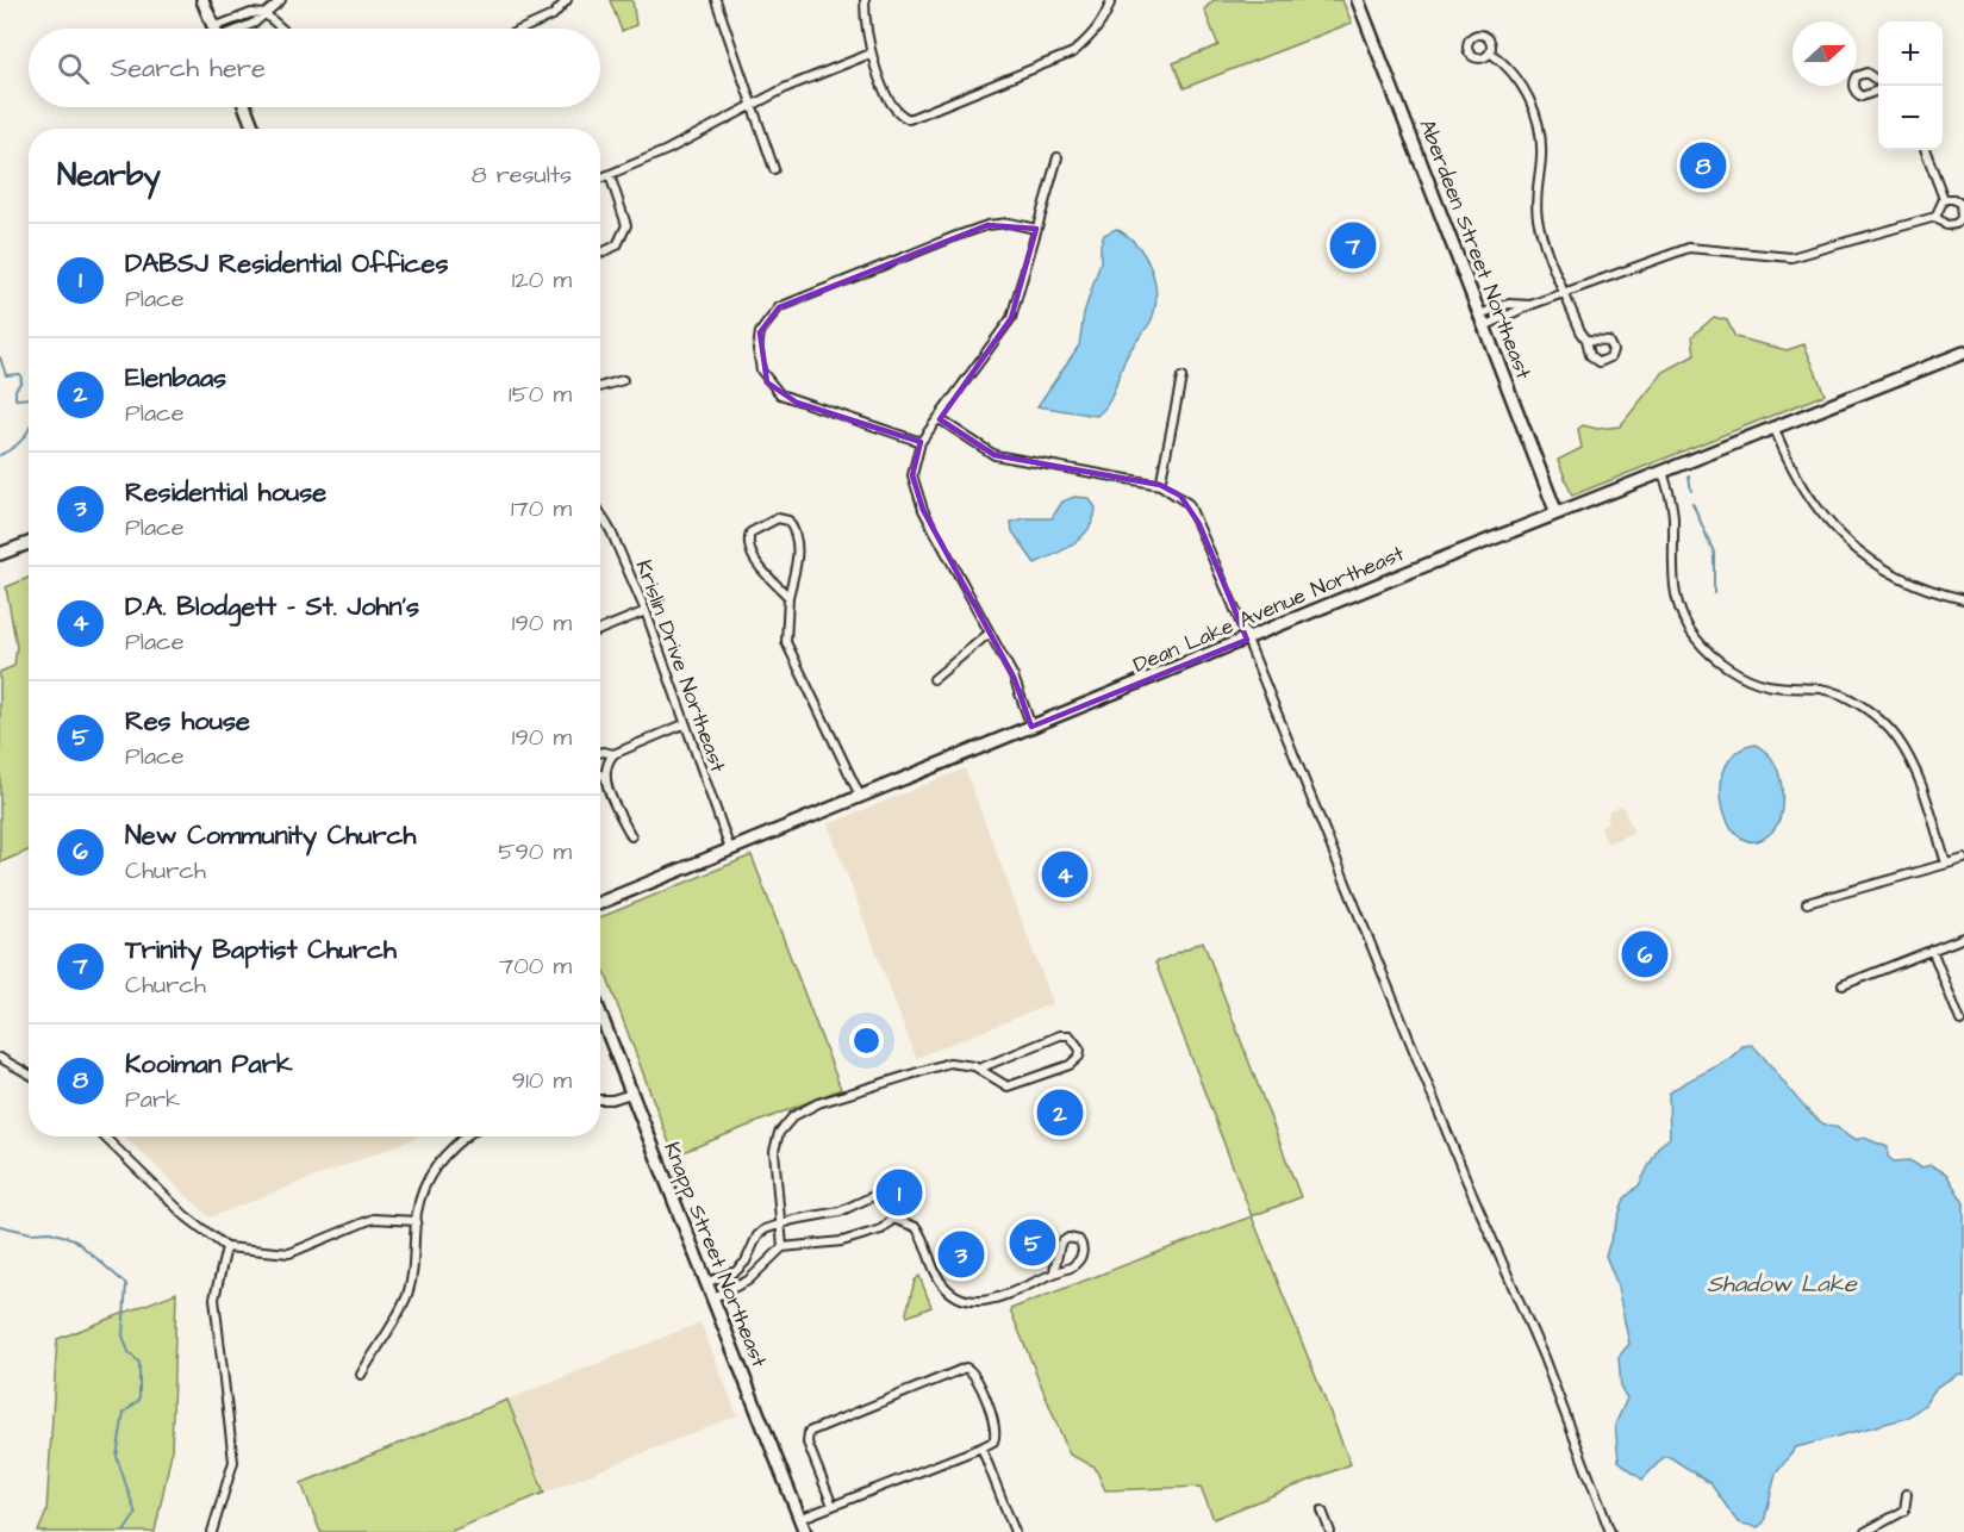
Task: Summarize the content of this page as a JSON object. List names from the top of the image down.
{
  "streets": {
    "main road": ["Aberdeen Street Northeast", "Dean Lake Avenue Northeast", "Knapp Street Northeast"],
    "street": ["Krislin Drive Northeast"]
  },
  "crossings": [
    ["Aberdeen Street Northeast", "Dean Lake Avenue Northeast"],
    ["Dean Lake Avenue Northeast", "Krislin Drive Northeast"]
  ],
  "water": ["Shadow Lake"],
  "north": "right",
  "page": {
    "map_buttons": ["+", "−"],
    "search": "Search here",
    "heading": ["Nearby", "8 results"],
    "pins": [
      "8",
      "7",
      "4",
      "6",
      "2",
      "1",
      "5",
      "3"
    ],
    "list": [
      {
        "mark": "1",
        "name": "DABSJ Residential Offices",
        "note": "Place",
        "value": "120 m"
      },
      {
        "mark": "2",
        "name": "Elenbaas",
        "note": "Place",
        "value": "150 m"
      },
      {
        "mark": "3",
        "name": "Residential house",
        "note": "Place",
        "value": "170 m"
      },
      {
        "mark": "4",
        "name": "D.A. Blodgett - St. John's",
        "note": "Place",
        "value": "190 m"
      },
      {
        "mark": "5",
        "name": "Res house",
        "note": "Place",
        "value": "190 m"
      },
      {
        "mark": "6",
        "name": "New Community Church",
        "note": "Church",
        "value": "590 m"
      },
      {
        "mark": "7",
        "name": "Trinity Baptist Church",
        "note": "Church",
        "value": "700 m"
      },
      {
        "mark": "8",
        "name": "Kooiman Park",
        "note": "Park",
        "value": "910 m"
      }
    ]
  }
}
